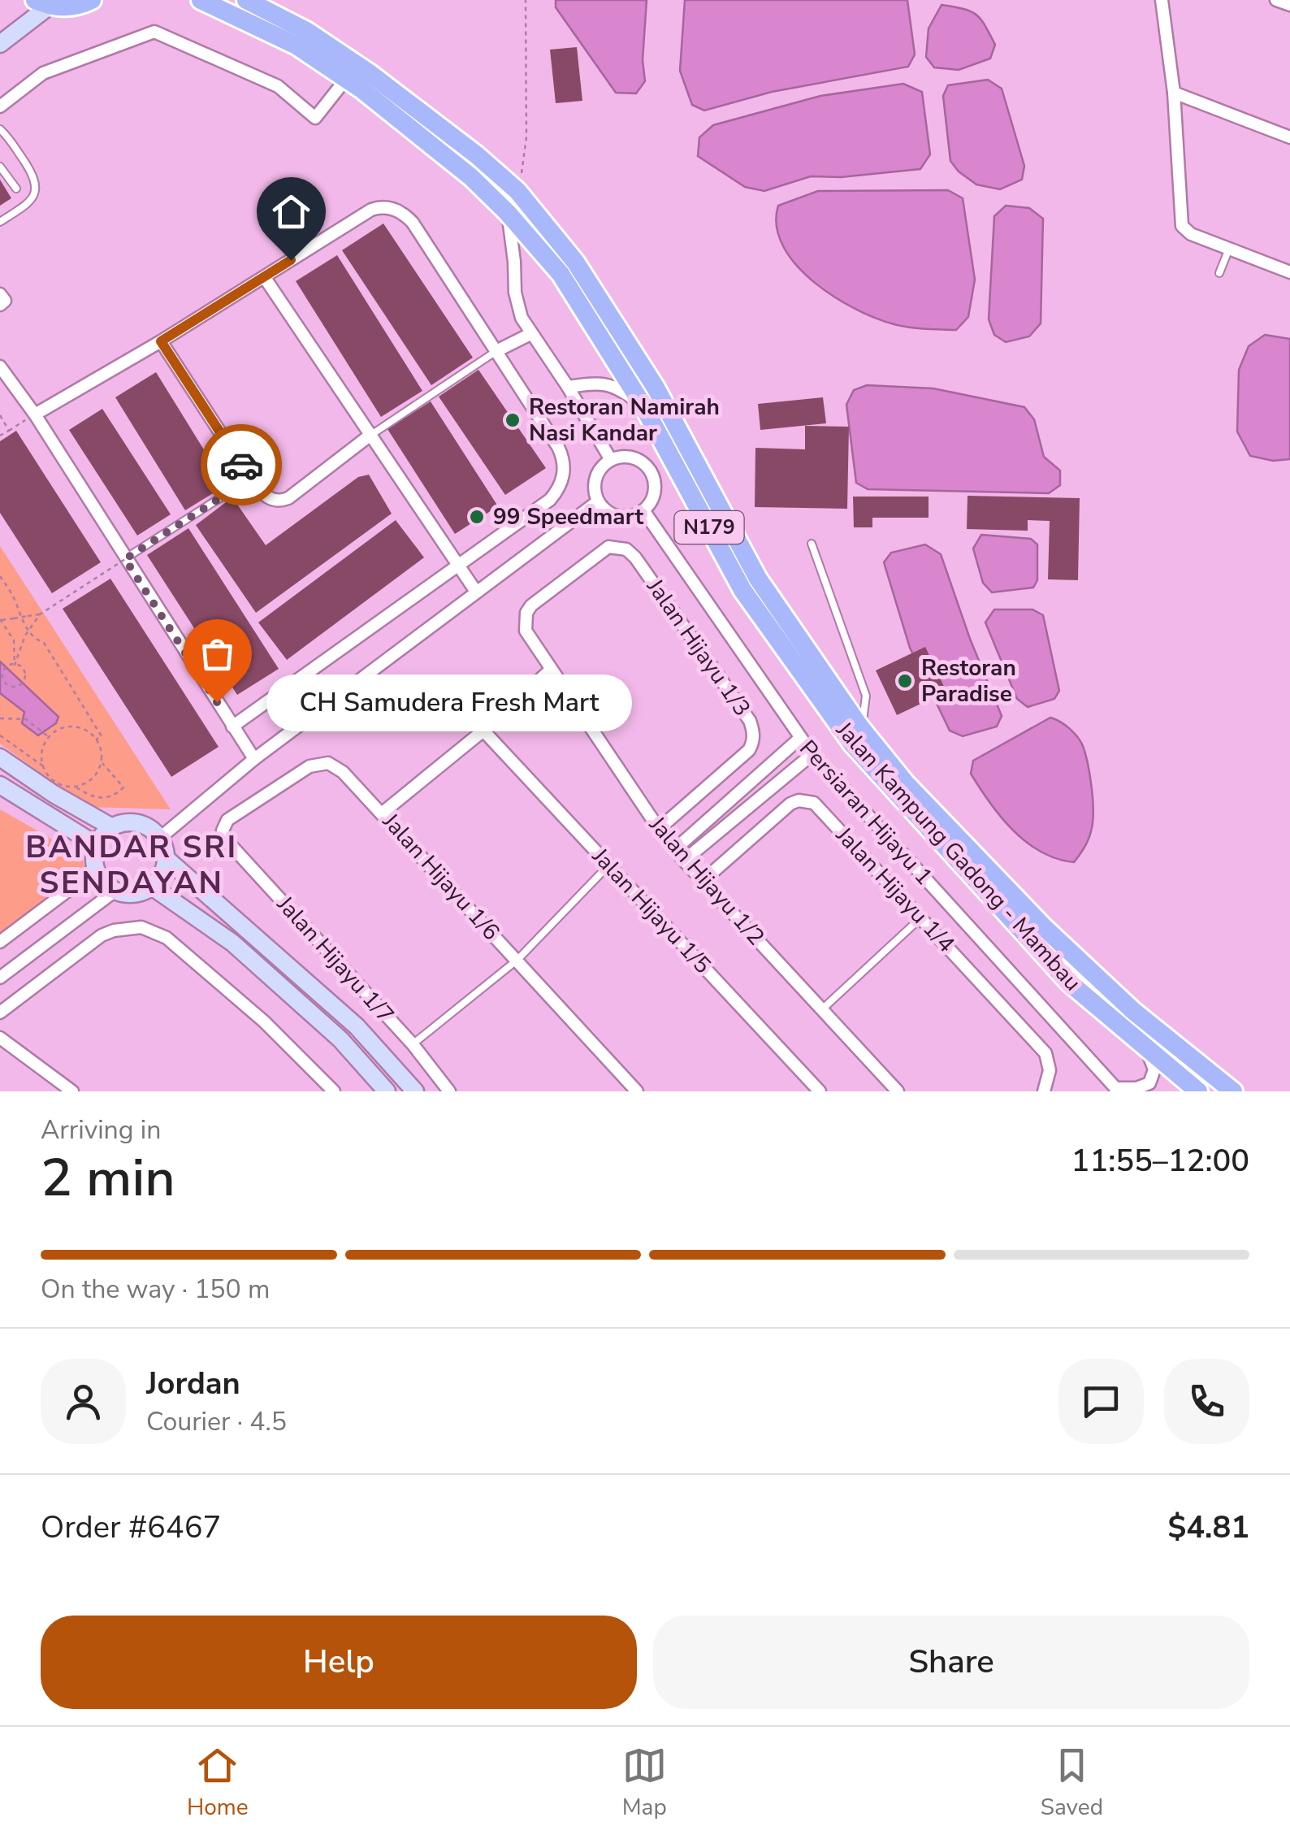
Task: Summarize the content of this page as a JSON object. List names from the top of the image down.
{
  "streets": {
    "main road": ["N179", "Jalan Kampung Gadong - Mambau"],
    "street": [
      "Jalan Hijayu 1/3",
      "Persiaran Hijayu 1",
      "Jalan Hijayu 1/6",
      "Jalan Hijayu 1/2",
      "Jalan Hijayu 1/4",
      "Jalan Hijayu 1/5",
      "Jalan Hijayu 1/7"
    ]
  },
  "crossings": [
    ["Jalan Hijayu 1/3", "Jalan Hijayu 1/2"],
    ["Jalan Hijayu 1/6", "Jalan Hijayu 1/7"],
    ["Jalan Hijayu 1/2", "Jalan Hijayu 1/4"]
  ],
  "districts": ["BANDAR SRI SENDAYAN"],
  "places": [
    "Restoran Namirah Nasi Kandar",
    "99 Speedmart",
    "Restoran Paradise",
    "CH Samudera Fresh Mart"
  ],
  "page": {
    "bubble": "CH Samudera Fresh Mart",
    "heading": ["2 min", "Arriving in", "11:55–12:00"],
    "panel": [
      "Jordan",
      "Courier · 4.5",
      "Order #6467",
      "$4.81"
    ],
    "bar": "On the way · 150 m",
    "buttons": ["Help", "Share"],
    "tabs": ["Home", "Map", "Saved"]
  }
}
